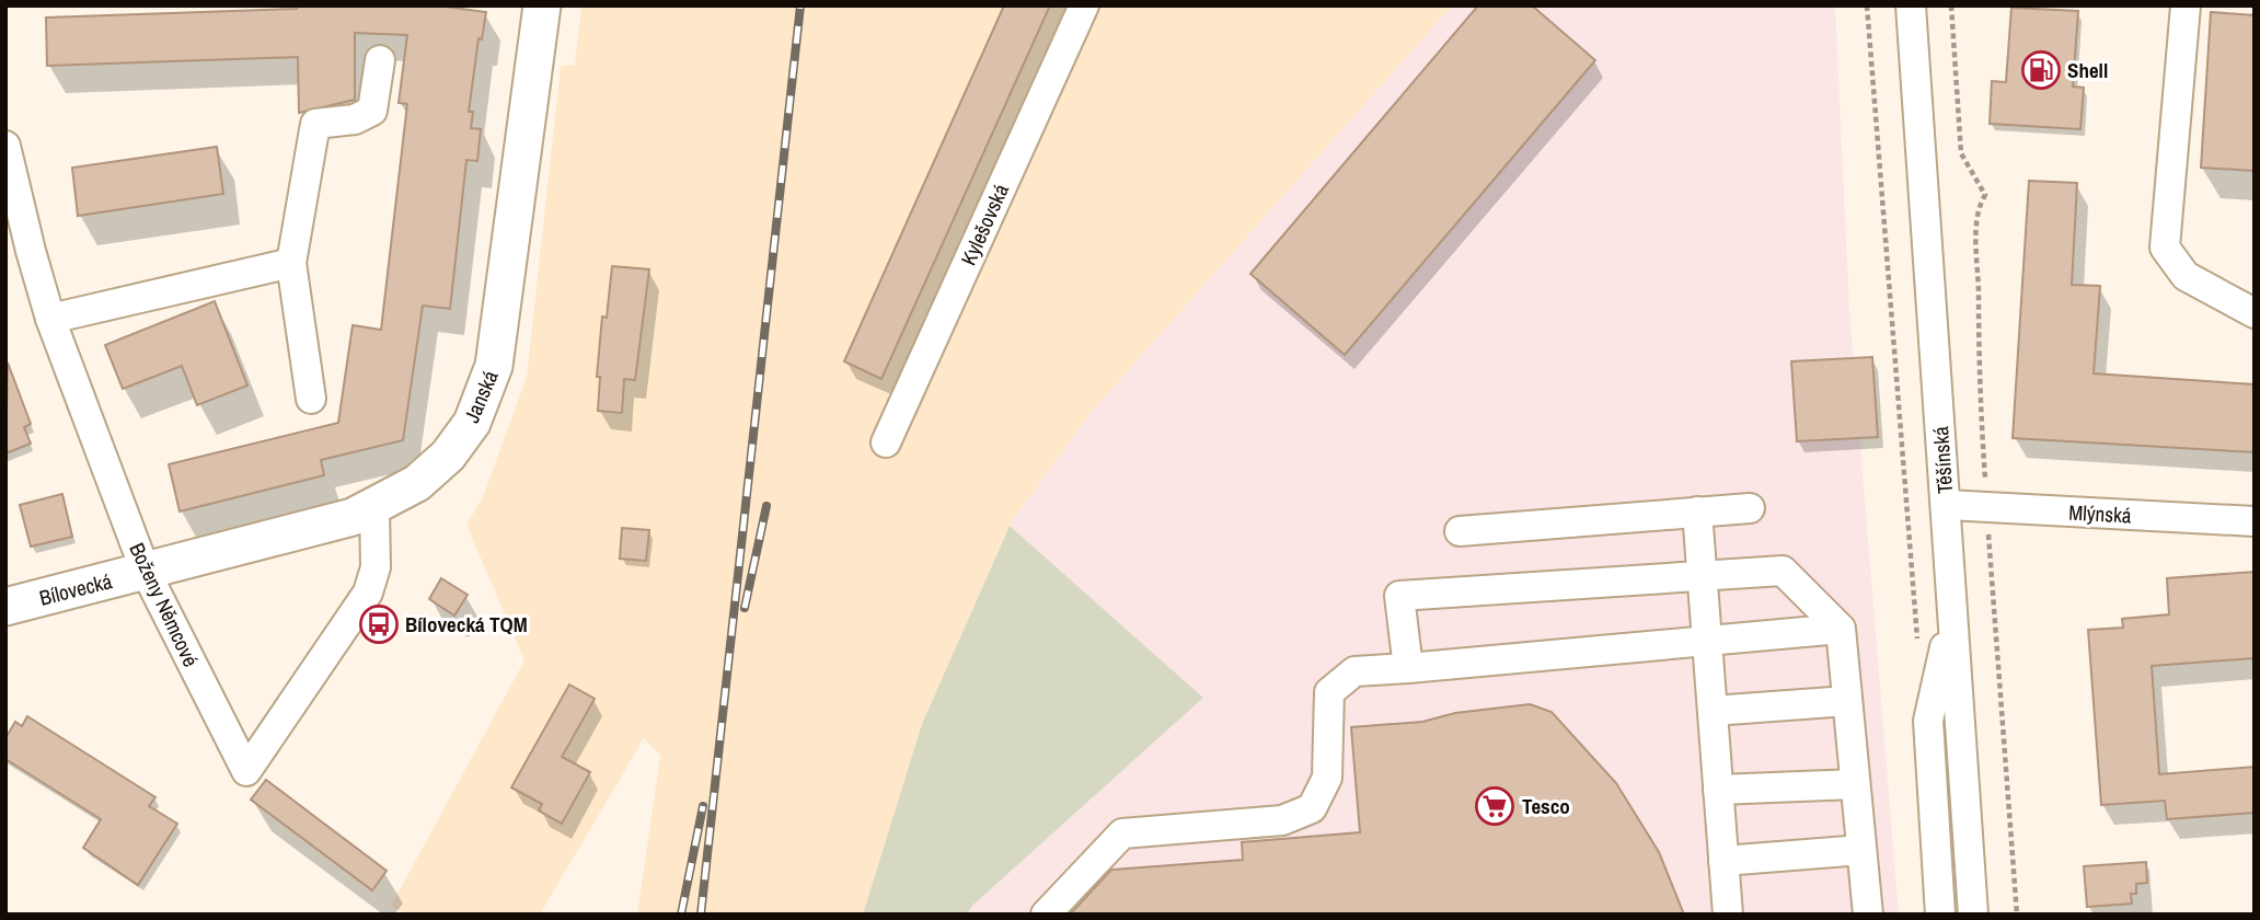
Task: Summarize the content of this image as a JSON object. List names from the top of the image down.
{
  "streets": {
    "main road": ["Janská", "Bílovecká"],
    "street": [
      "Kylešovská",
      "Těšínská",
      "Mlýnská",
      "Boženy Němcové"
    ]
  },
  "crossings": [
    ["Janská", "Bílovecká"],
    ["Janská", "Boženy Němcové"],
    ["Těšínská", "Mlýnská"],
    ["Bílovecká", "Boženy Němcové"]
  ],
  "places": {
    "fuel station": ["Shell"],
    "bus stop": ["Bílovecká TQM"],
    "supermarket": ["Tesco"]
  }
}
